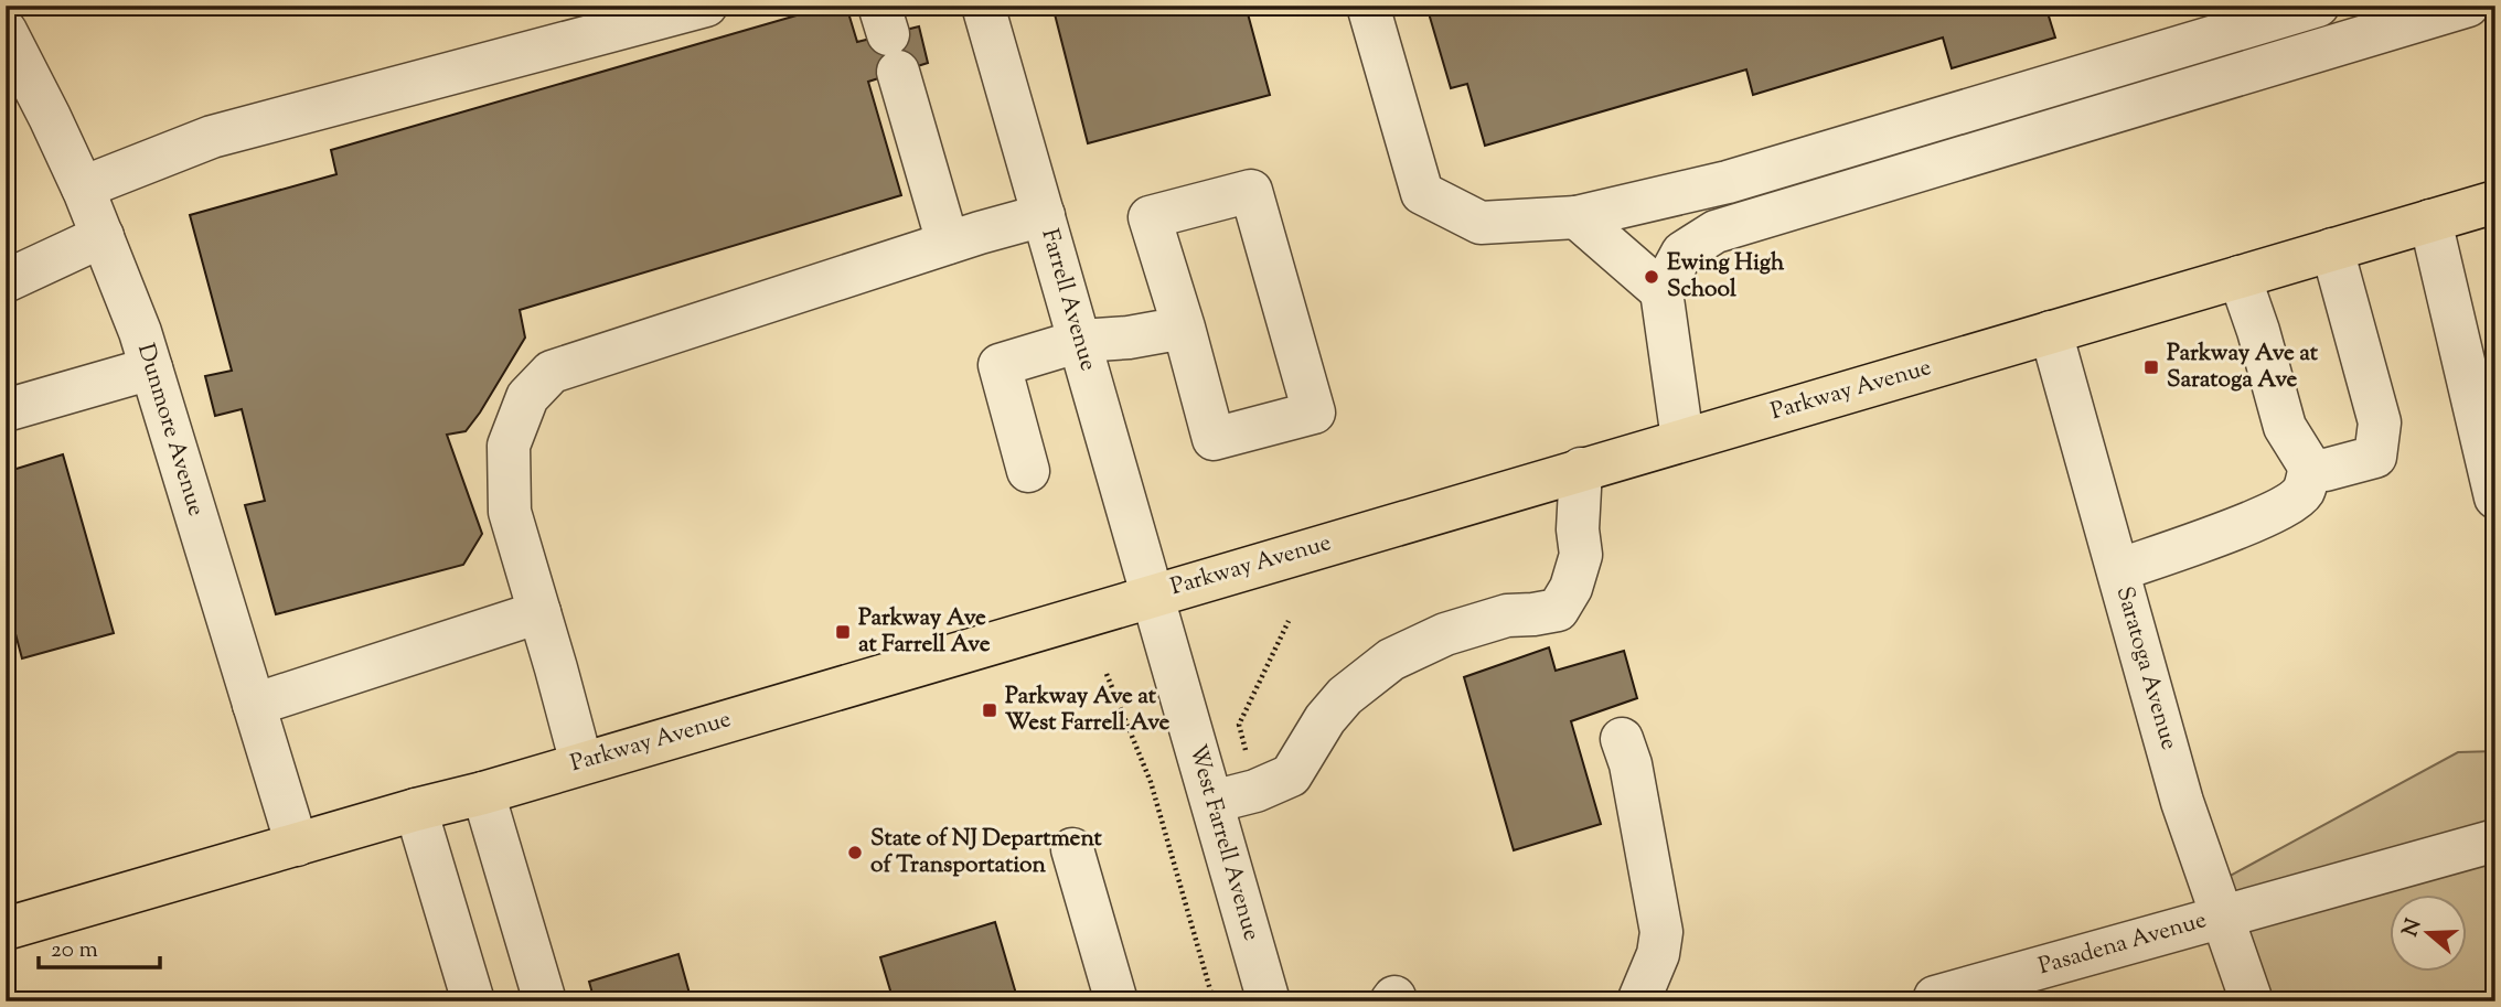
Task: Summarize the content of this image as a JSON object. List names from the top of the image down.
{
  "streets": {
    "main road": ["Parkway Avenue"],
    "street": [
      "Farrell Avenue",
      "Dunmore Avenue",
      "Saratoga Avenue",
      "West Farrell Avenue",
      "Pasadena Avenue"
    ]
  },
  "crossings": [
    ["Farrell Avenue", "Parkway Avenue"],
    ["Farrell Avenue", "West Farrell Avenue"],
    ["Parkway Avenue", "Dunmore Avenue"],
    ["Parkway Avenue", "Saratoga Avenue"],
    ["Parkway Avenue", "West Farrell Avenue"],
    ["Saratoga Avenue", "Pasadena Avenue"]
  ],
  "places": {
    "other": ["Ewing High School", "State of NJ Department of Transportation"],
    "transit": ["Parkway Ave at Saratoga Ave", "Parkway Ave at Farrell Ave", "Parkway Ave at West Farrell Ave"]
  },
  "scale_bar": "20 m",
  "north": "left"
}
